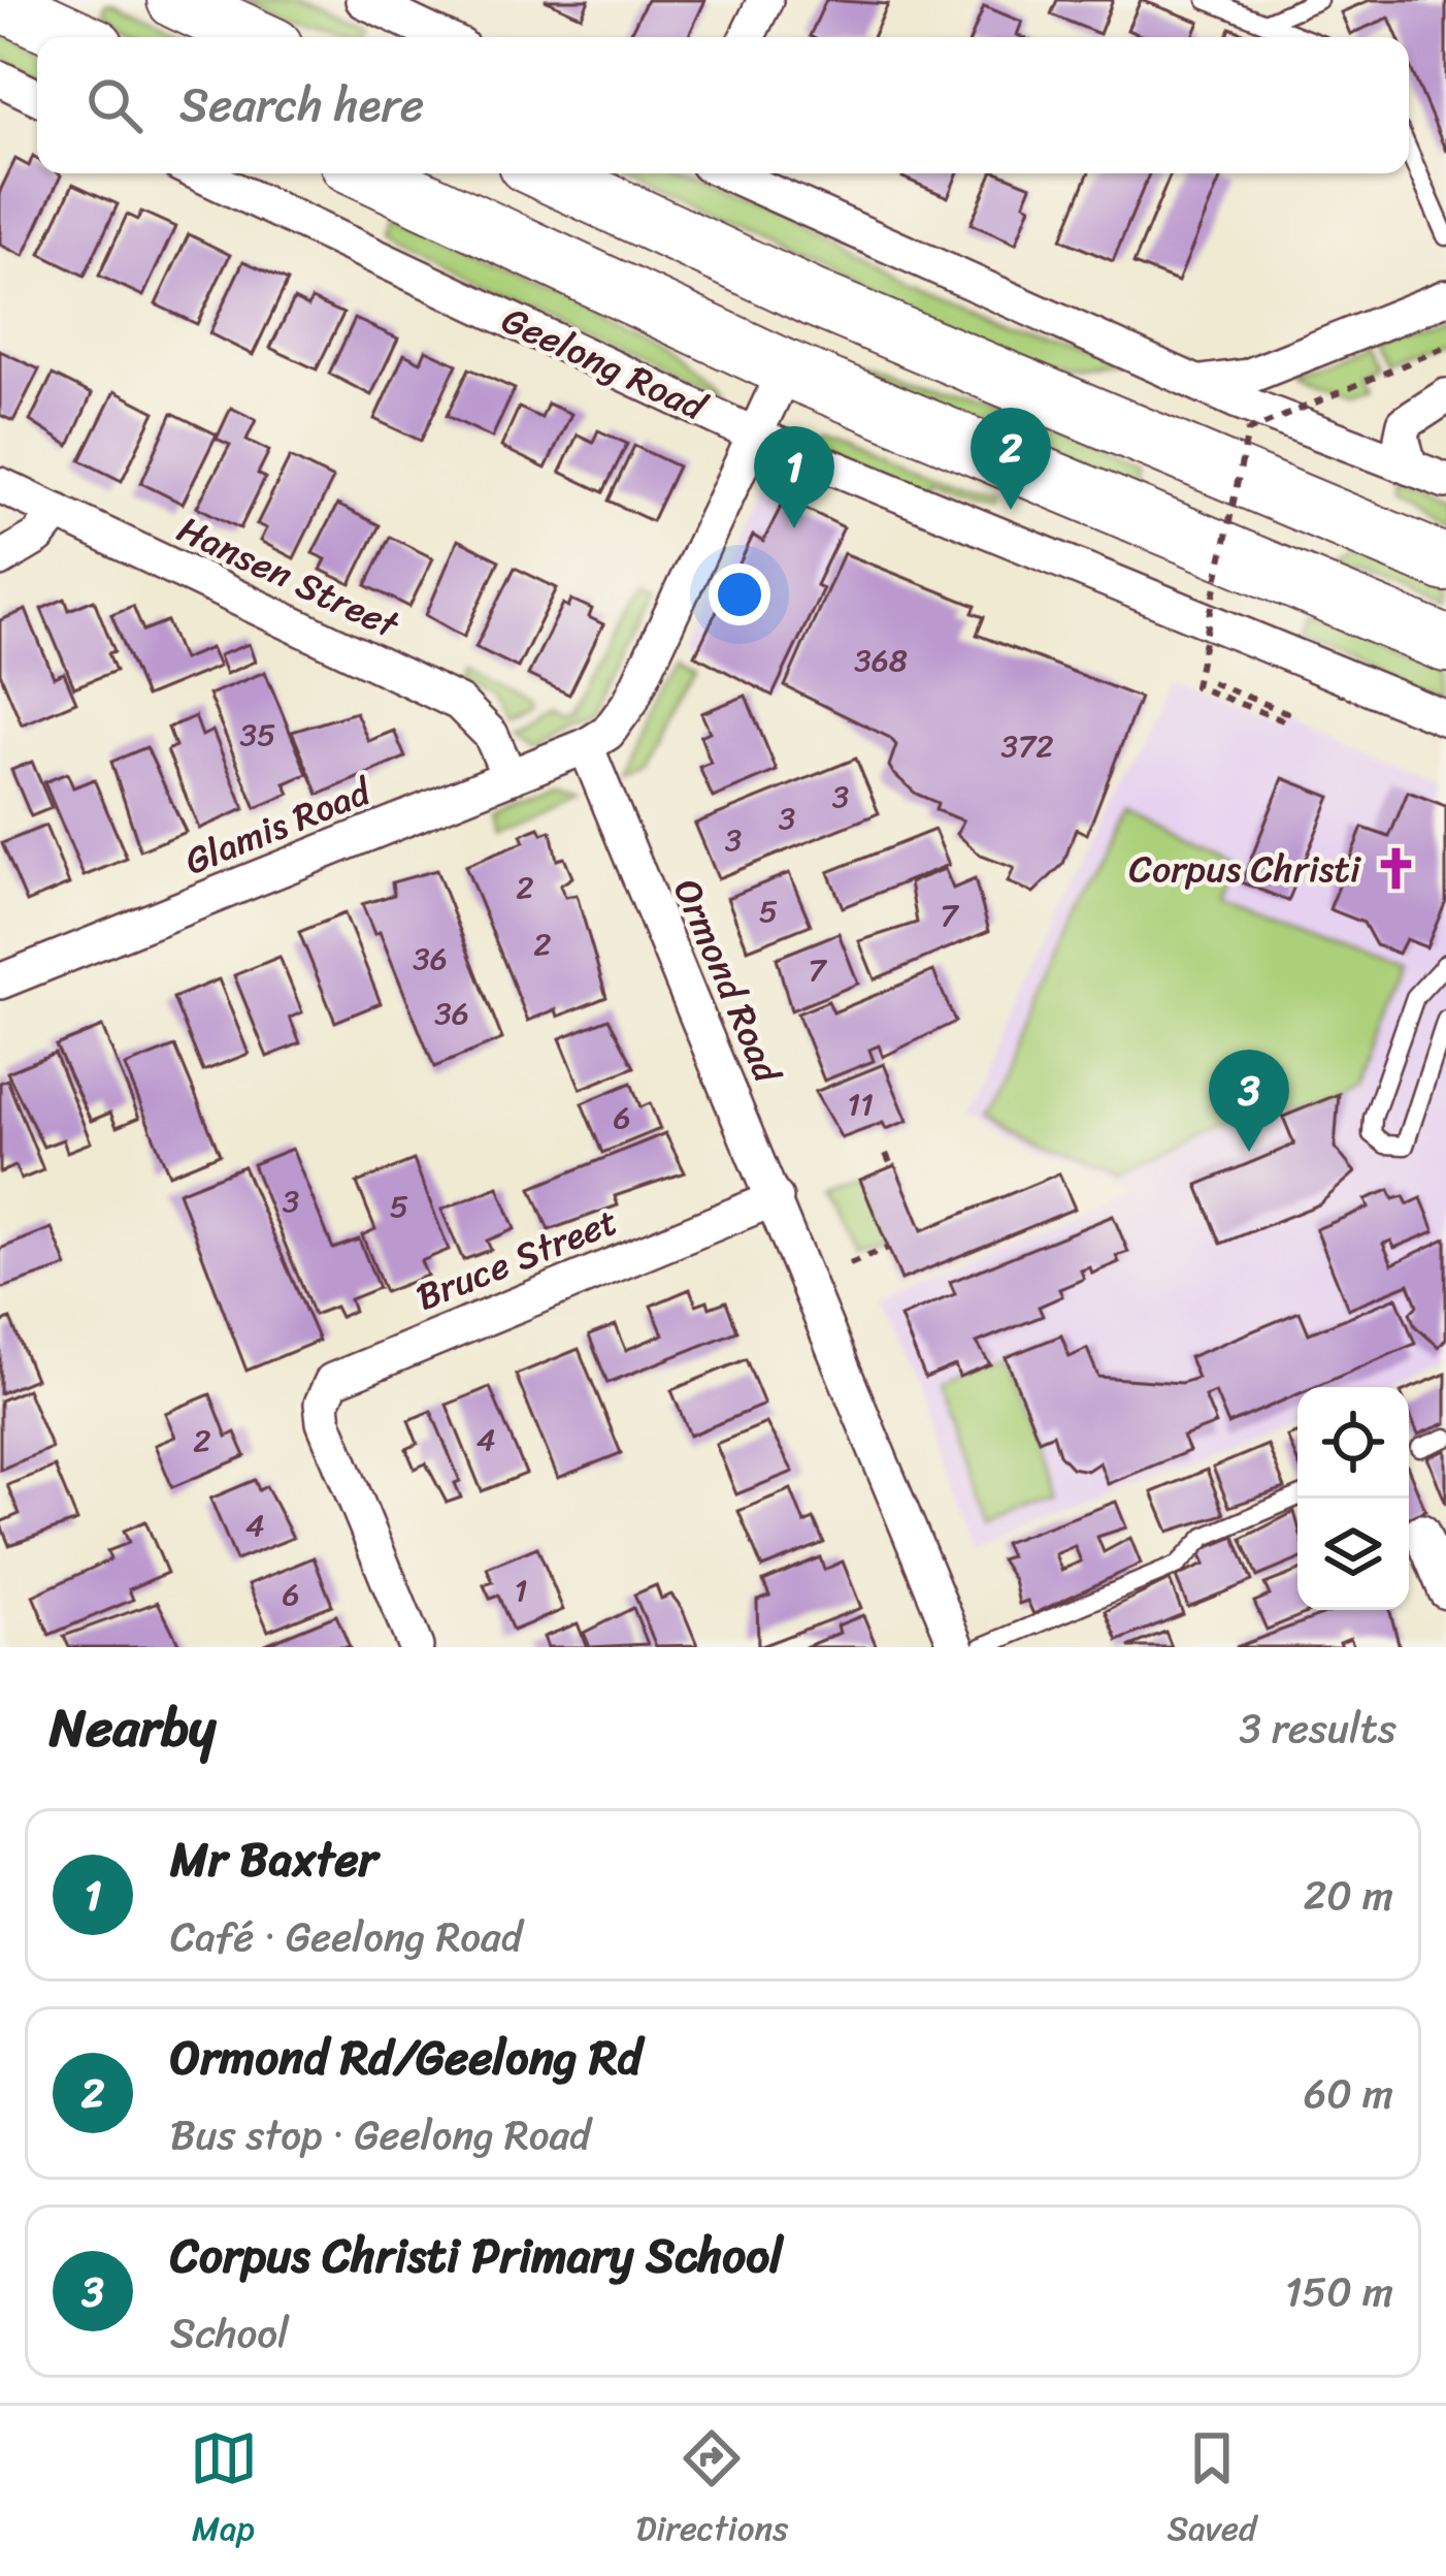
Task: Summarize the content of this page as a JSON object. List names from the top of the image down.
{
  "streets": {
    "highway": ["Geelong Road"],
    "street": [
      "Hansen Street",
      "Glamis Road",
      "Ormond Road",
      "Bruce Street"
    ]
  },
  "crossings": [
    ["Hansen Street", "Glamis Road"],
    ["Glamis Road", "Ormond Road"],
    ["Ormond Road", "Bruce Street"]
  ],
  "places": {
    "church": ["Corpus Christi"]
  },
  "house_numbers": [
    "368",
    "35",
    "372",
    "3",
    "3",
    "3",
    "2",
    "5",
    "7",
    "2",
    "36",
    "7",
    "36",
    "11",
    "6",
    "3",
    "5",
    "4",
    "2",
    "4",
    "1",
    "6"
  ],
  "page": {
    "search": "Search here",
    "pins": ["2", "1", "3"],
    "heading": ["Nearby", "3 results"],
    "list": [
      {
        "mark": "1",
        "name": "Mr Baxter",
        "note": "Café · Geelong Road",
        "value": "20 m"
      },
      {
        "mark": "2",
        "name": "Ormond Rd/Geelong Rd",
        "note": "Bus stop · Geelong Road",
        "value": "60 m"
      },
      {
        "mark": "3",
        "name": "Corpus Christi Primary School",
        "note": "School",
        "value": "150 m"
      }
    ],
    "nav": ["Map", "Directions", "Saved"]
  }
}
